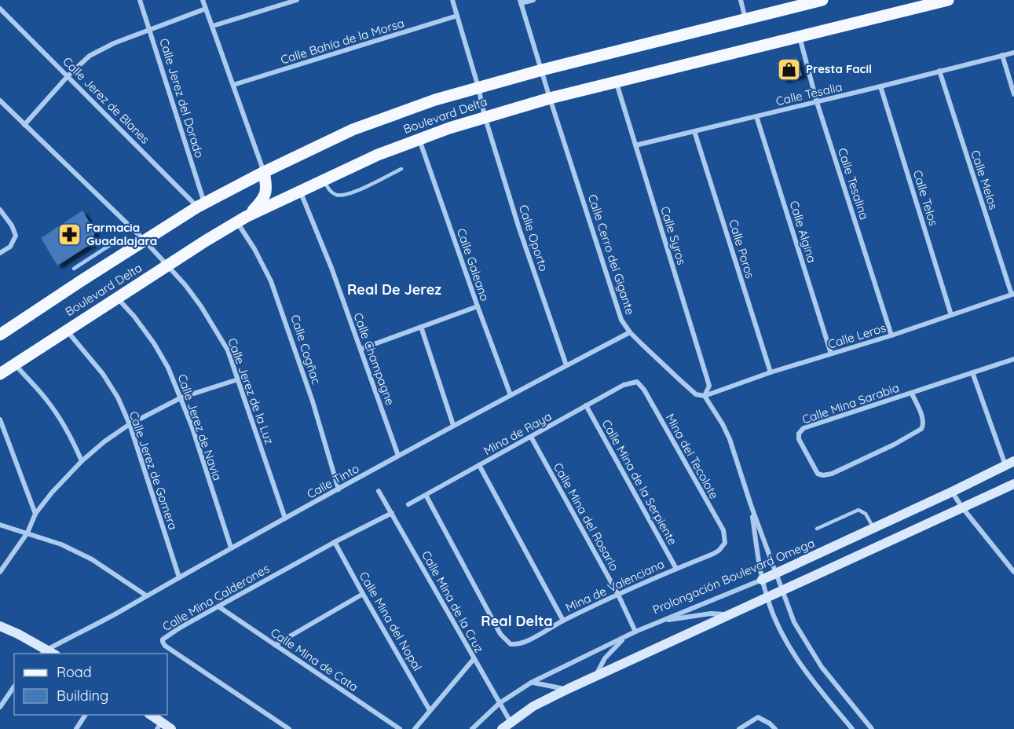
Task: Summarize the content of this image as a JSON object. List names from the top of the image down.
{
  "streets": {
    "main road": ["Boulevard Delta"],
    "street": [
      "Calle Bahía de la Morsa",
      "Calle Tesalia",
      "Calle Jerez del Dorado",
      "Calle Jerez de Blanes",
      "Calle Melos",
      "Calle Tesalina",
      "Calle Telos",
      "Calle Algina",
      "Calle Syros",
      "Calle Oporto",
      "Calle Poros",
      "Calle Cerro del Gigante",
      "Calle Galeano",
      "Calle Leros",
      "Calle Cogñac",
      "Calle Champagne",
      "Calle Jerez de la Luz",
      "Calle Mina Sarabia",
      "Calle Jerez de Navia",
      "Mina de Raya",
      "Mina del Tecolote",
      "Calle Jerez de Gomera",
      "Calle Tinto",
      "Calle Mina de la Serpiente",
      "Calle Mina del Rosario",
      "Prolongación Boulevard Omega",
      "Mina de Valenciana",
      "Calle Mina Calderones",
      "Calle Mina de la Cruz",
      "Calle Mina del Nopal",
      "Calle Mina de Cata"
    ]
  },
  "crossings": [
    ["Calle Bahía de la Morsa", "Calle Oporto"],
    ["Calle Tesalia", "Calle Melos"],
    ["Calle Tesalia", "Calle Tesalina"],
    ["Calle Tesalia", "Calle Telos"],
    ["Calle Tesalia", "Calle Algina"],
    ["Calle Tesalia", "Calle Syros"],
    ["Calle Tesalia", "Calle Poros"],
    ["Calle Jerez del Dorado", "Calle Jerez de Blanes"],
    ["Calle Jerez del Dorado", "Boulevard Delta"],
    ["Calle Jerez de Blanes", "Boulevard Delta"],
    ["Boulevard Delta", "Calle Tesalina"],
    ["Boulevard Delta", "Calle Syros"],
    ["Boulevard Delta", "Calle Oporto"],
    ["Boulevard Delta", "Calle Cerro del Gigante"],
    ["Boulevard Delta", "Calle Galeano"],
    ["Boulevard Delta", "Calle Cogñac"],
    ["Boulevard Delta", "Calle Champagne"],
    ["Boulevard Delta", "Calle Jerez de la Luz"],
    ["Boulevard Delta", "Calle Jerez de Navia"],
    ["Boulevard Delta", "Calle Jerez de Gomera"],
    ["Calle Melos", "Calle Leros"],
    ["Calle Tesalina", "Calle Leros"],
    ["Calle Telos", "Calle Leros"],
    ["Calle Algina", "Calle Leros"],
    ["Calle Syros", "Calle Cerro del Gigante"],
    ["Calle Syros", "Calle Leros"],
    ["Calle Oporto", "Calle Tinto"],
    ["Calle Poros", "Calle Leros"],
    ["Calle Cerro del Gigante", "Calle Leros"],
    ["Calle Cerro del Gigante", "Calle Tinto"],
    ["Calle Cerro del Gigante", "Prolongación Boulevard Omega"],
    ["Calle Galeano", "Calle Tinto"],
    ["Calle Cogñac", "Calle Tinto"],
    ["Calle Champagne", "Calle Tinto"],
    ["Calle Jerez de la Luz", "Calle Tinto"],
    ["Calle Jerez de Navia", "Calle Tinto"],
    ["Mina de Raya", "Mina del Tecolote"],
    ["Mina de Raya", "Calle Mina de la Serpiente"],
    ["Mina de Raya", "Calle Mina del Rosario"],
    ["Mina de Raya", "Mina de Valenciana"],
    ["Mina del Tecolote", "Mina de Valenciana"],
    ["Calle Jerez de Gomera", "Calle Tinto"],
    ["Calle Mina de la Serpiente", "Mina de Valenciana"],
    ["Calle Mina del Rosario", "Prolongación Boulevard Omega"],
    ["Calle Mina del Rosario", "Mina de Valenciana"],
    ["Prolongación Boulevard Omega", "Calle Mina de la Cruz"],
    ["Calle Mina Calderones", "Calle Mina de la Cruz"],
    ["Calle Mina Calderones", "Calle Mina del Nopal"],
    ["Calle Mina Calderones", "Calle Mina de Cata"]
  ],
  "districts": ["Real De Jerez", "Real Delta"],
  "places": {
    "shop": ["Presta Facil"],
    "pharmacy": ["Farmacia Guadalajara"]
  },
  "legend": ["Road", "Building"]
}
